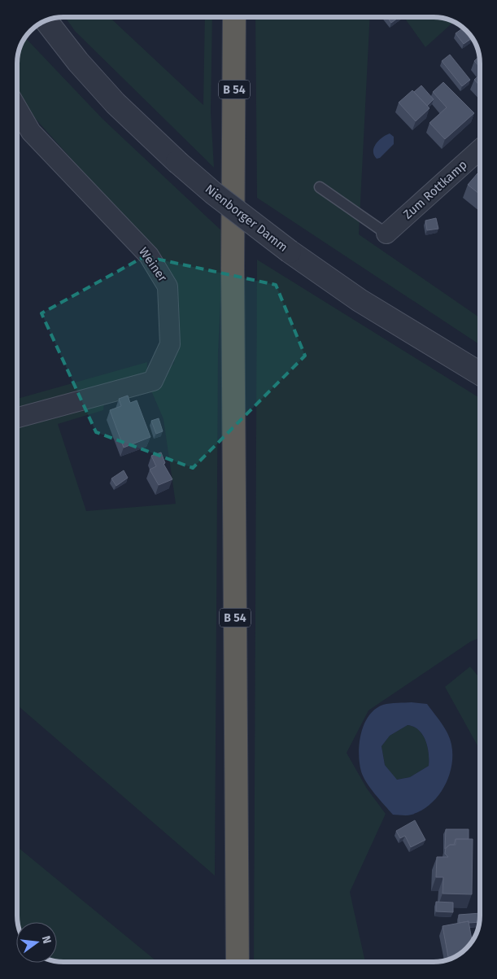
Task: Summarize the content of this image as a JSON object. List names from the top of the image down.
{
  "streets": {
    "highway": ["B 54"],
    "street": ["Zum Rottkamp", "Nienborger Damm", "Weiner"]
  },
  "north": "right"
}
